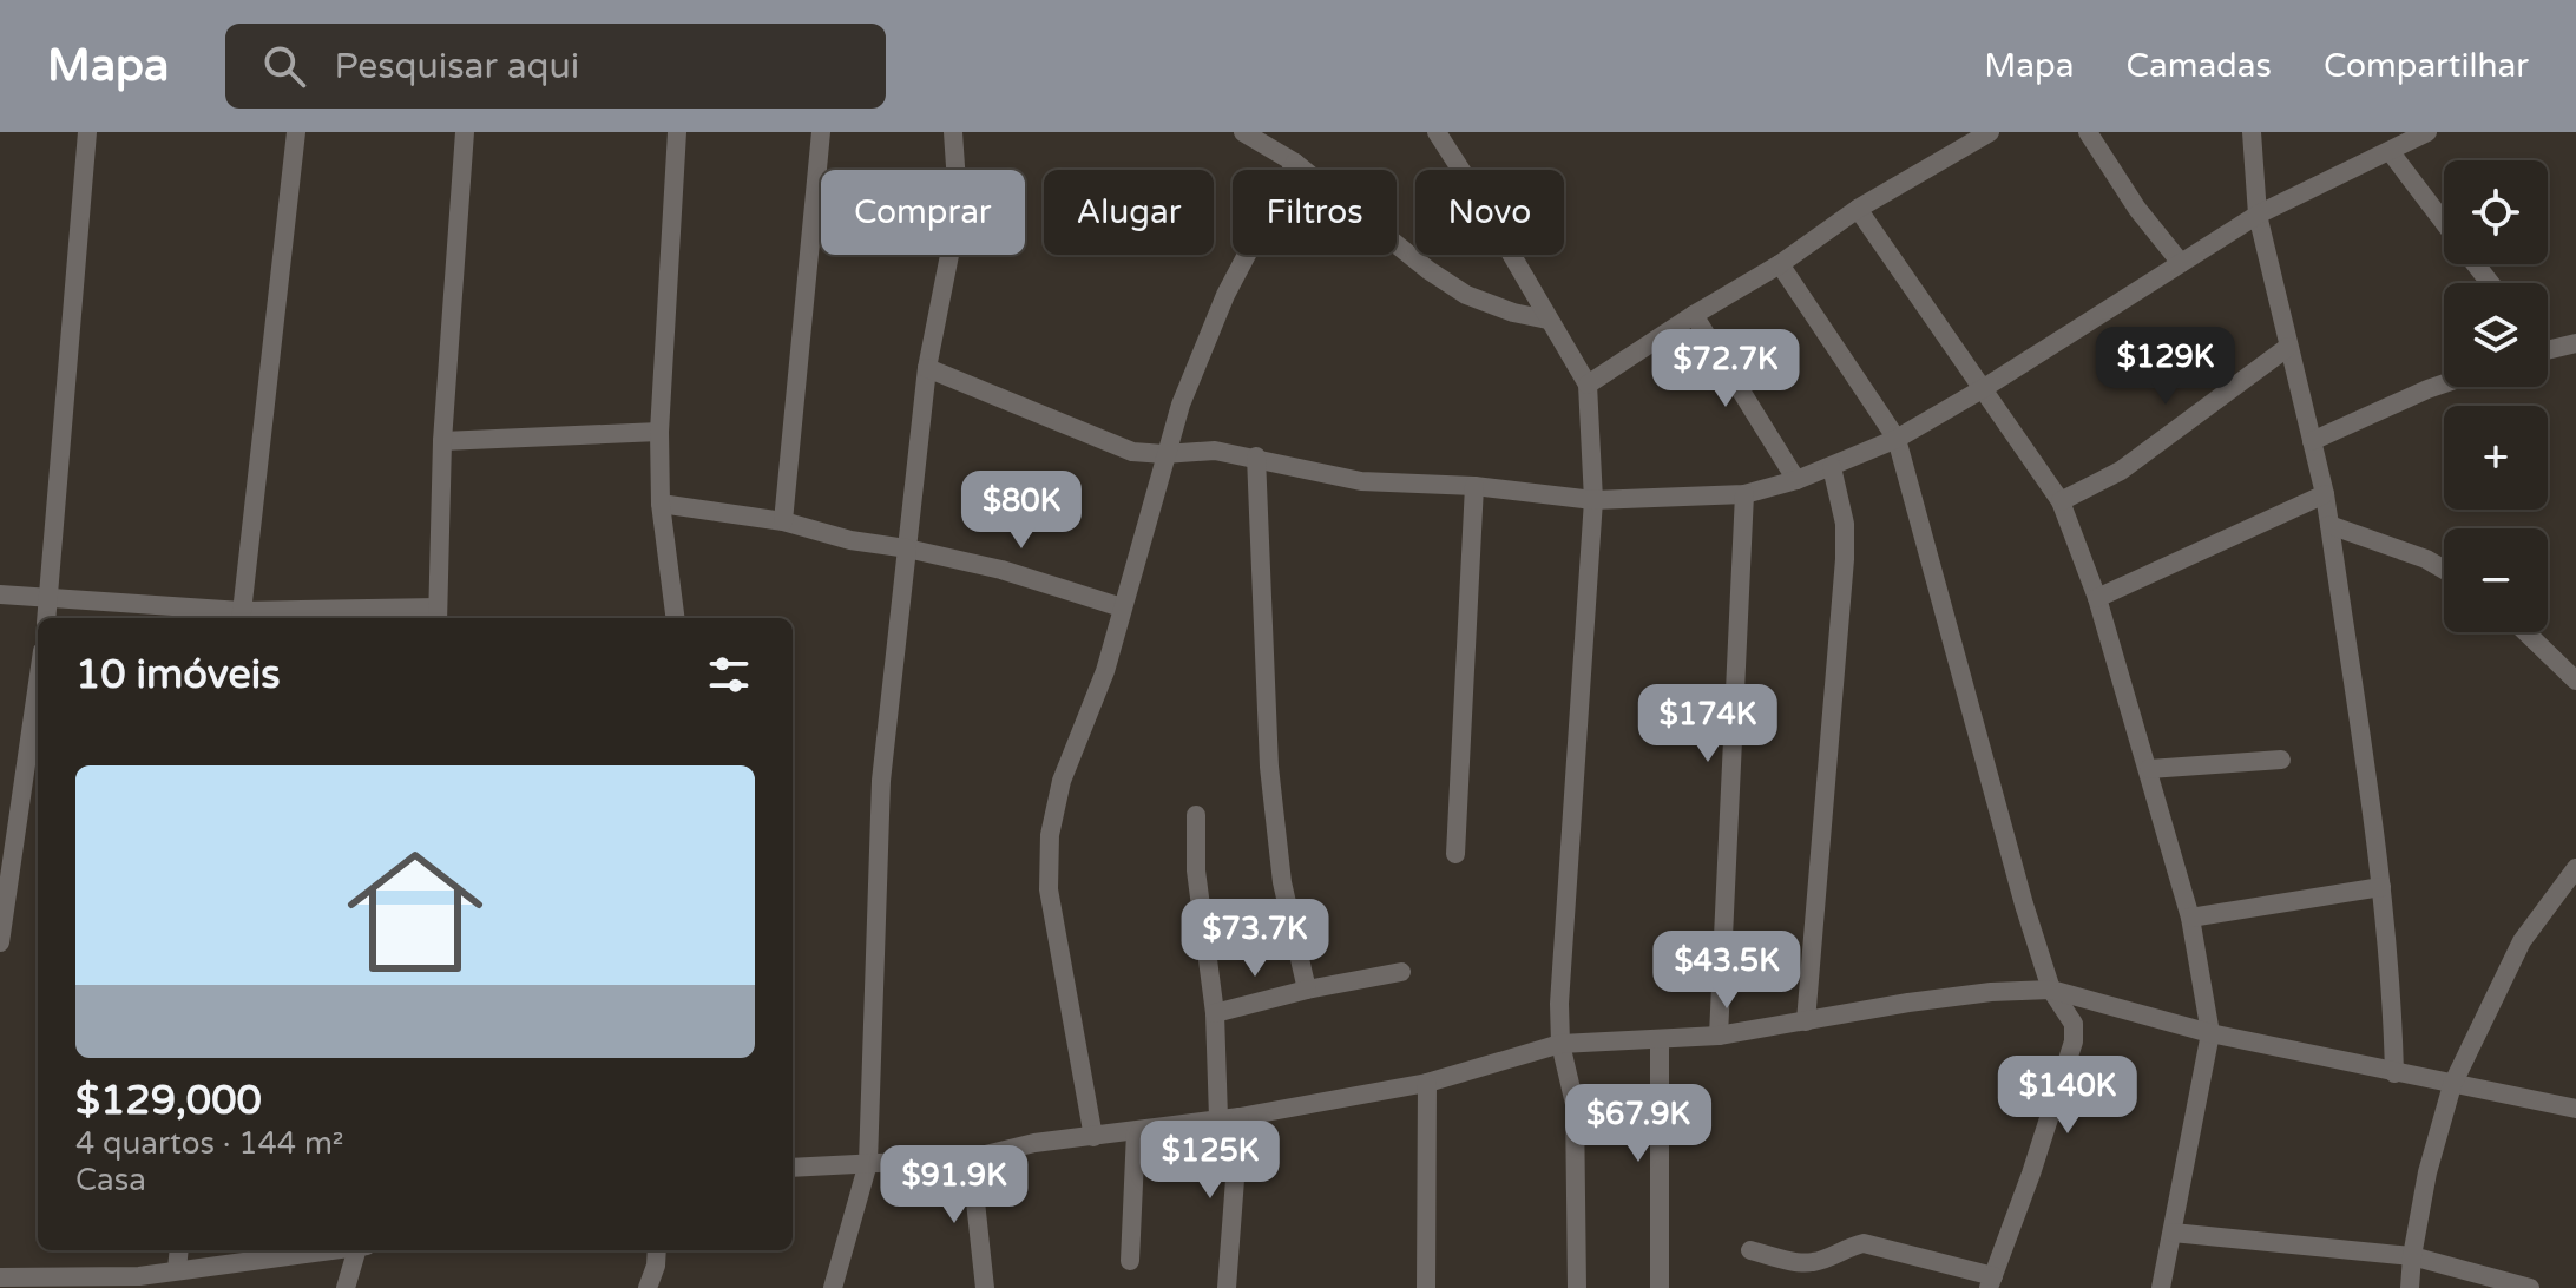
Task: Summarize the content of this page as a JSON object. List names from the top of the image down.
{
  "page": {
    "header": "Mapa",
    "search": "Pesquisar aqui",
    "nav": ["Mapa", "Camadas", "Compartilhar"],
    "map_buttons": ["+", "−"],
    "chip": [
      "Comprar",
      "Alugar",
      "Filtros",
      "Novo"
    ],
    "price": [
      "$129K",
      "$72.7K",
      "$80K",
      "$174K",
      "$73.7K",
      "$43.5K",
      "$140K",
      "$67.9K",
      "$125K",
      "$91.9K"
    ],
    "heading": "10 imóveis",
    "list": [
      {
        "name": "$129,000",
        "note": "4 quartos · 144 m² · Casa"
      }
    ]
  }
}
